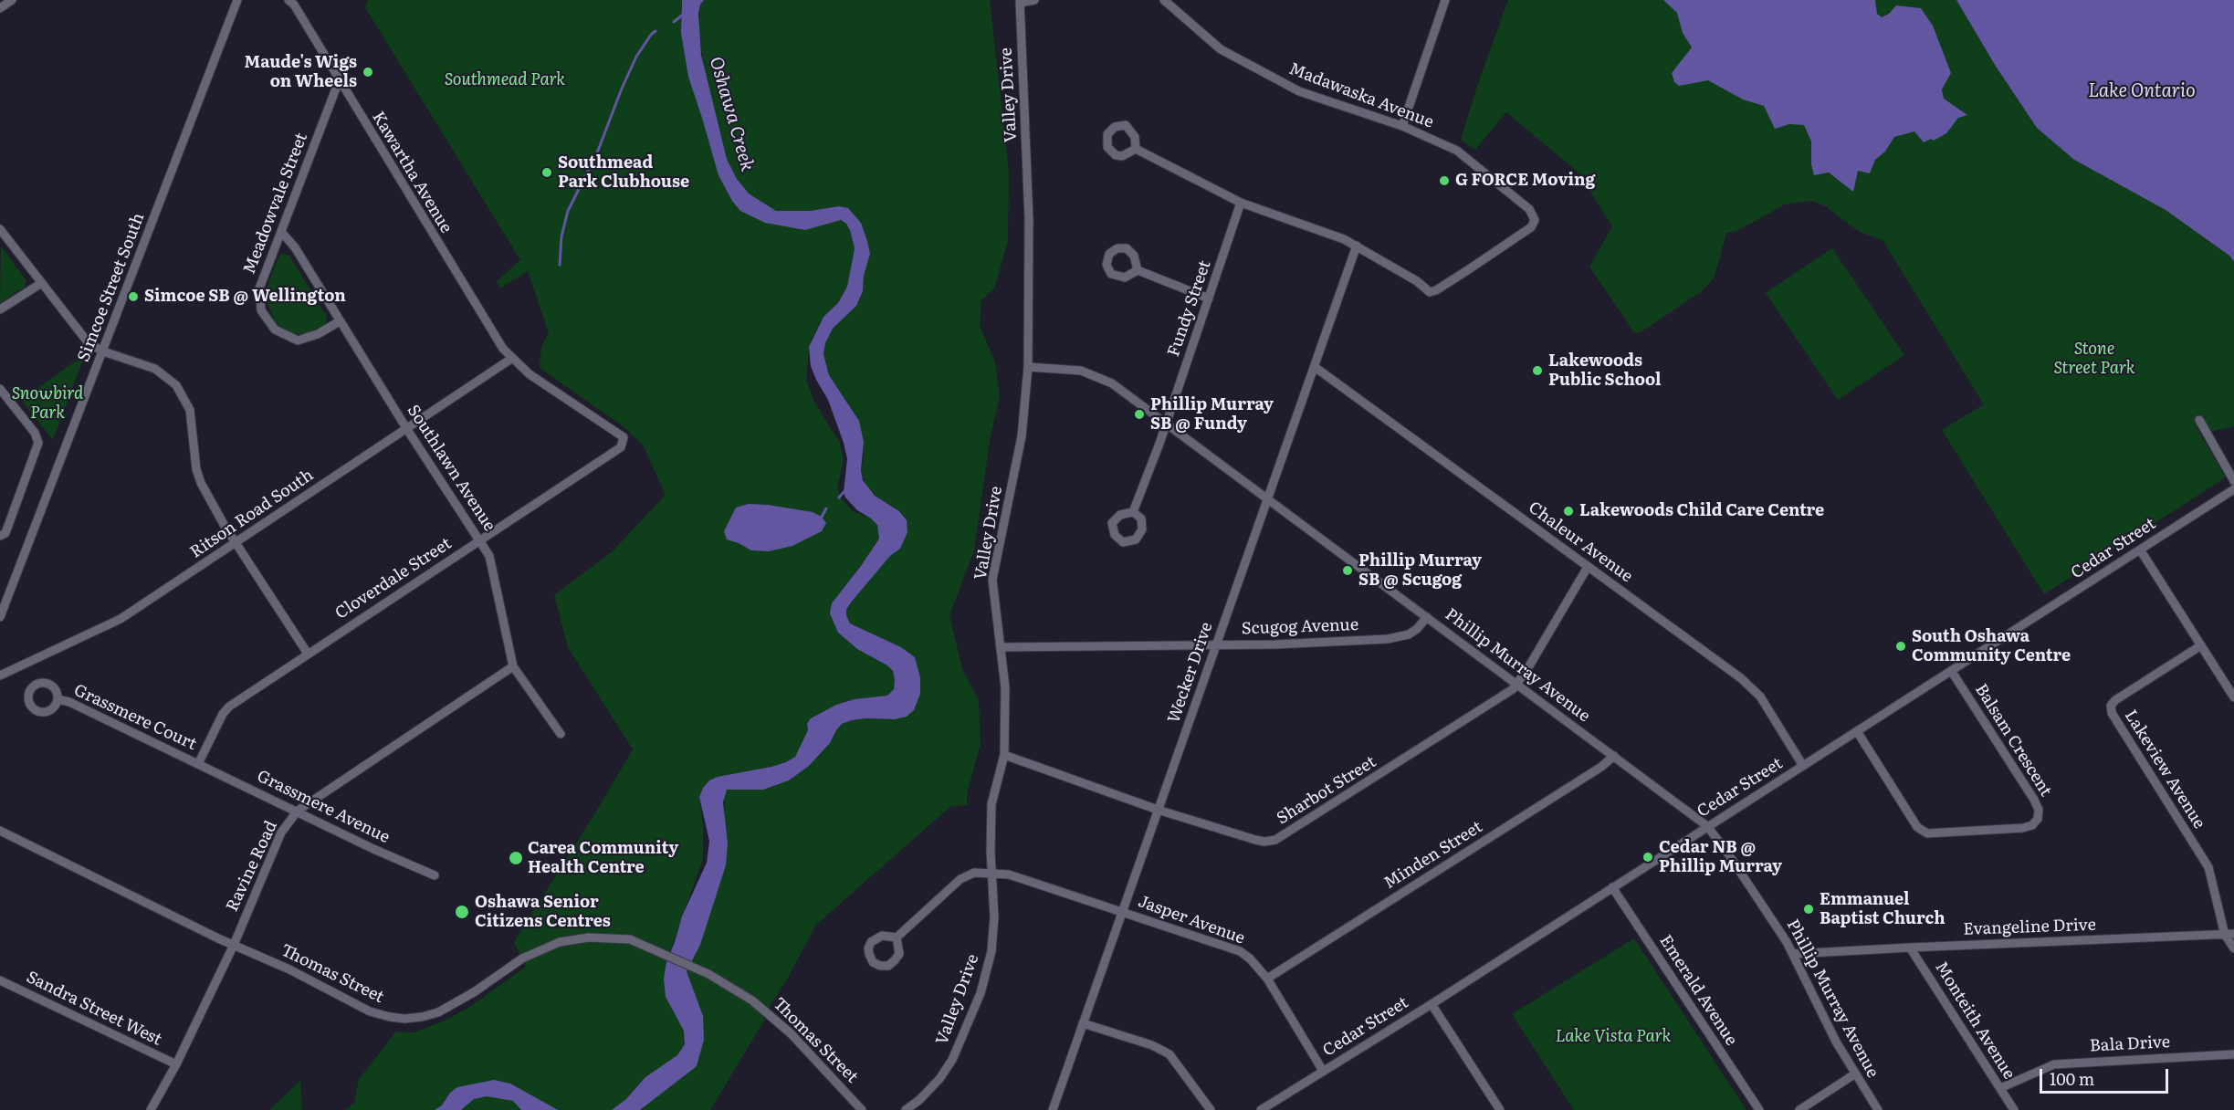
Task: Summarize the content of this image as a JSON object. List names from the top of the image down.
{
  "streets": {
    "street": [
      "Valley Drive",
      "Madawaska Avenue",
      "Kawartha Avenue",
      "Meadowvale Street",
      "Simcoe Street South",
      "Fundy Street",
      "Southlawn Avenue",
      "Ritson Road South",
      "Chaleur Avenue",
      "Cedar Street",
      "Cloverdale Street",
      "Scugog Avenue",
      "Phillip Murray Avenue",
      "Wecker Drive",
      "Grassmere Court",
      "Balsam Crescent",
      "Lakeview Avenue",
      "Sharbot Street",
      "Grassmere Avenue",
      "Minden Street",
      "Ravine Road",
      "Jasper Avenue",
      "Evangeline Drive",
      "Thomas Street",
      "Emerald Avenue",
      "Sandra Street West",
      "Monteith Avenue",
      "Bala Drive"
    ]
  },
  "crossings": [
    ["Valley Drive", "Scugog Avenue"],
    ["Valley Drive", "Phillip Murray Avenue"],
    ["Valley Drive", "Sharbot Street"],
    ["Valley Drive", "Jasper Avenue"],
    ["Madawaska Avenue", "Wecker Drive"],
    ["Kawartha Avenue", "Meadowvale Street"],
    ["Kawartha Avenue", "Ritson Road South"],
    ["Kawartha Avenue", "Cloverdale Street"],
    ["Meadowvale Street", "Southlawn Avenue"],
    ["Fundy Street", "Phillip Murray Avenue"],
    ["Southlawn Avenue", "Ritson Road South"],
    ["Southlawn Avenue", "Cloverdale Street"],
    ["Southlawn Avenue", "Ravine Road"],
    ["Chaleur Avenue", "Cedar Street"],
    ["Chaleur Avenue", "Wecker Drive"],
    ["Chaleur Avenue", "Sharbot Street"],
    ["Cedar Street", "Phillip Murray Avenue"],
    ["Cedar Street", "Balsam Crescent"],
    ["Cedar Street", "Jasper Avenue"],
    ["Cedar Street", "Emerald Avenue"],
    ["Cloverdale Street", "Grassmere Court"],
    ["Cloverdale Street", "Grassmere Avenue"],
    ["Scugog Avenue", "Phillip Murray Avenue"],
    ["Scugog Avenue", "Wecker Drive"],
    ["Phillip Murray Avenue", "Wecker Drive"],
    ["Phillip Murray Avenue", "Sharbot Street"],
    ["Phillip Murray Avenue", "Minden Street"],
    ["Phillip Murray Avenue", "Evangeline Drive"],
    ["Wecker Drive", "Sharbot Street"],
    ["Wecker Drive", "Jasper Avenue"],
    ["Grassmere Court", "Grassmere Avenue"],
    ["Lakeview Avenue", "Evangeline Drive"],
    ["Grassmere Avenue", "Ravine Road"],
    ["Minden Street", "Jasper Avenue"],
    ["Ravine Road", "Thomas Street"],
    ["Ravine Road", "Sandra Street West"],
    ["Evangeline Drive", "Monteith Avenue"],
    ["Monteith Avenue", "Bala Drive"]
  ],
  "water": ["Lake Ontario", "Oshawa Creek"],
  "parks": [
    "Southmead Park",
    "Stone Street Park",
    "Snowbird Park",
    "Lake Vista Park"
  ],
  "places": [
    "Maude's Wigs on Wheels",
    "Southmead Park Clubhouse",
    "G FORCE Moving",
    "Simcoe SB @ Wellington",
    "Lakewoods Public School",
    "Phillip Murray SB @ Fundy",
    "Lakewoods Child Care Centre",
    "Phillip Murray SB @ Scugog",
    "South Oshawa Community Centre",
    "Cedar NB @ Phillip Murray",
    "Carea Community Health Centre",
    "Emmanuel Baptist Church",
    "Oshawa Senior Citizens Centres"
  ],
  "scale_bar": "100 m"
}
